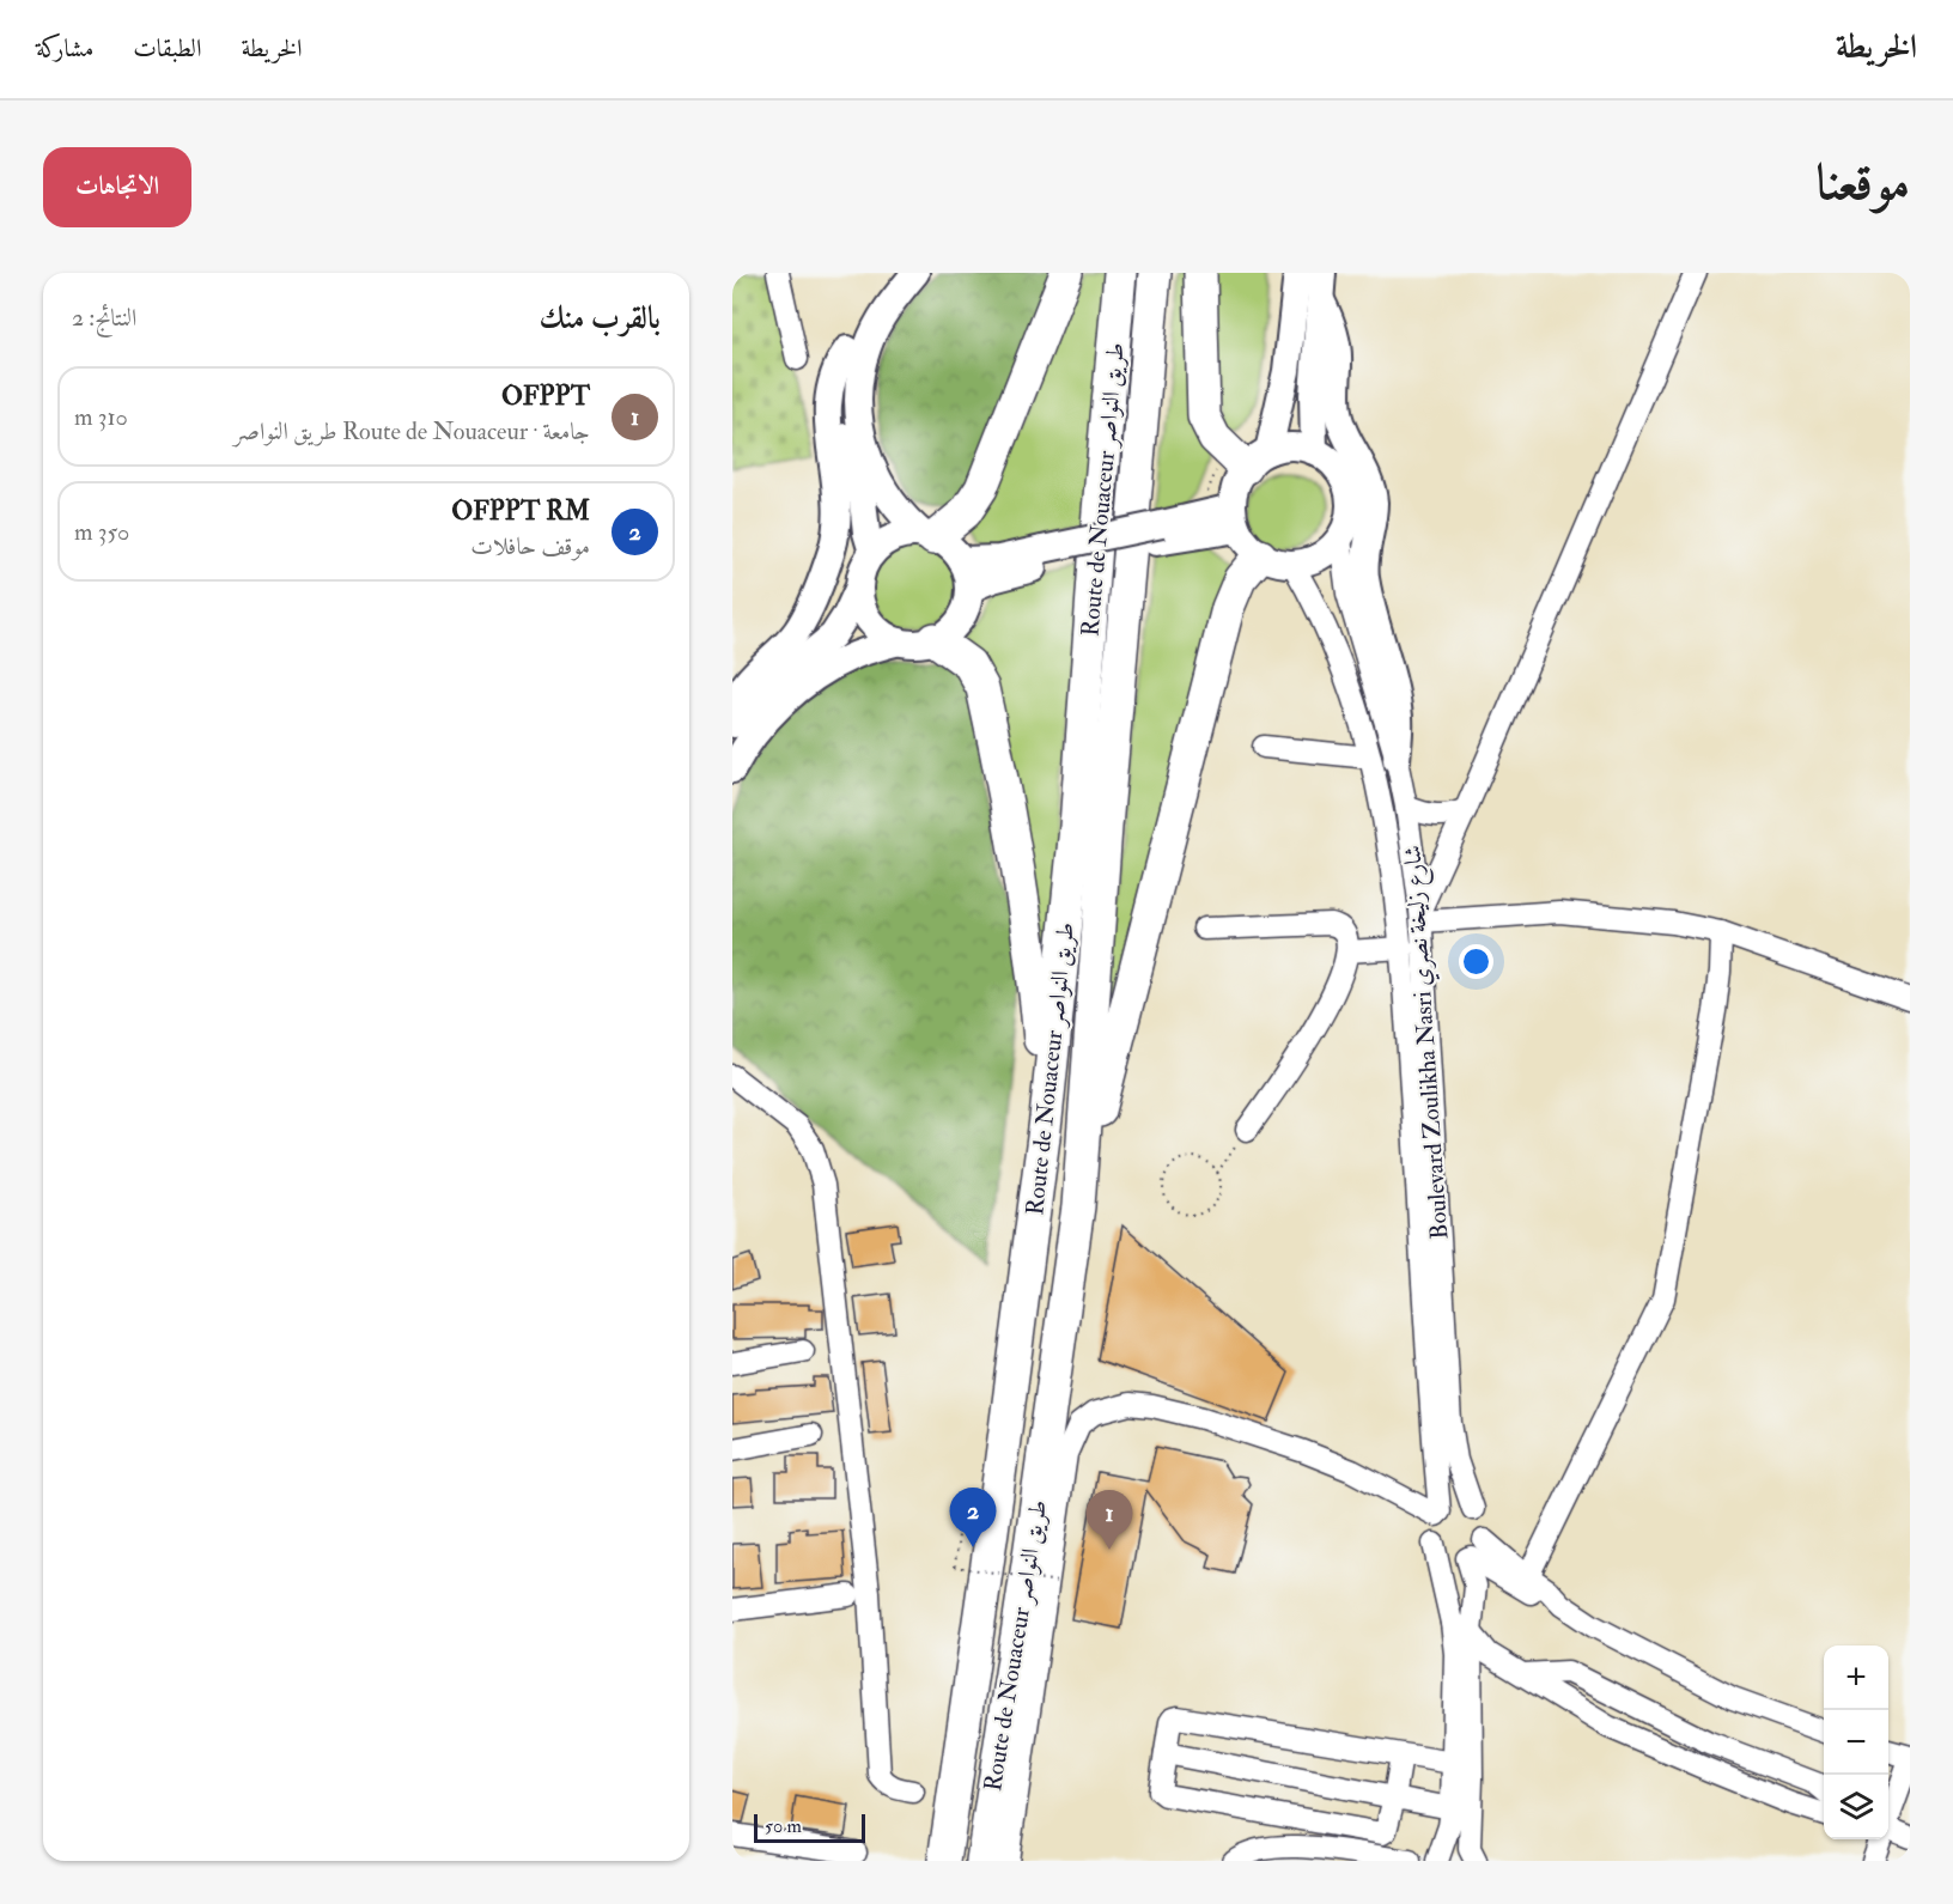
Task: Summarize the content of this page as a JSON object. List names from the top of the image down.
{
  "streets": {
    "highway": ["Route de Nouaceur طريق النواصر"],
    "street": ["Boulevard Zoulikha Nasri شارع زليخة نصري"]
  },
  "scale_bar": "50 m",
  "page": {
    "header": "الخريطة",
    "nav": ["الخريطة", "الطبقات", "مشاركة"],
    "title": "موقعنا",
    "buttons": "الاتجاهات",
    "heading": ["بالقرب منك", "النتائج: 2"],
    "list": [
      {
        "mark": "1",
        "name": "OFPPT",
        "note": "جامعة · Route de Nouaceur طريق النواصر",
        "value": "310 m"
      },
      {
        "mark": "2",
        "name": "OFPPT RM",
        "note": "موقف حافلات",
        "value": "350 m"
      }
    ],
    "pins": ["2", "1"],
    "map_buttons": ["+", "−"],
    "scale": "50 m"
  }
}
